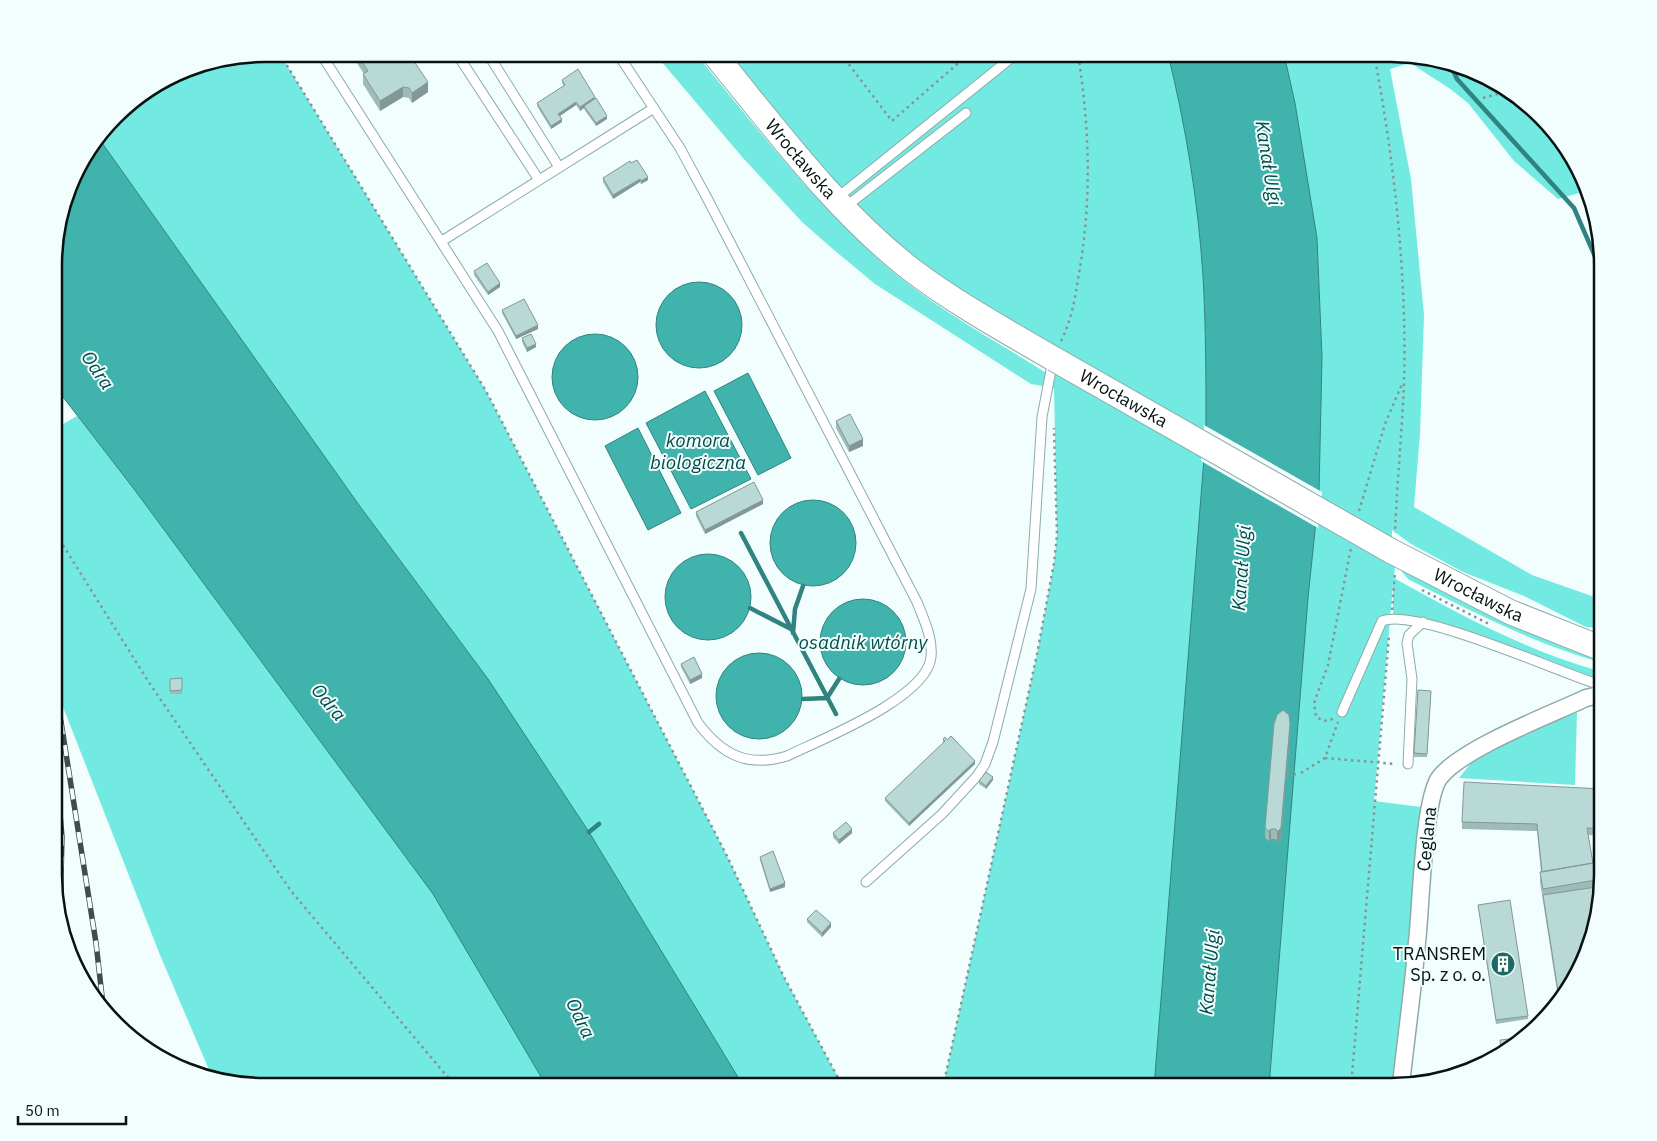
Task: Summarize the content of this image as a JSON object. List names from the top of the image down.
{
  "streets": {
    "main road": ["Wrocławska"],
    "street": ["Ceglana"]
  },
  "water": [
    "Kanał Ulgi",
    "Odra",
    "komora biologiczna",
    "osadnik wtórny"
  ],
  "places": {
    "building": ["TRANSREM Sp. z o. o."]
  },
  "scale_bar": "50 m"
}
